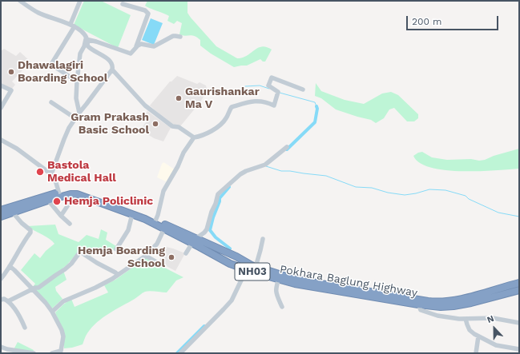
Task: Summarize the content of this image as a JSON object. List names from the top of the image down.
{
  "streets": {
    "highway": ["NH03", "Pokhara Baglung Highway"]
  },
  "places": [
    "Dhawalagiri Boarding School",
    "Gaurishankar Ma V",
    "Gram Prakash Basic School",
    "Bastola Medical Hall",
    "Hemja Policlinic",
    "Hemja Boarding School"
  ],
  "scale_bar": "200 m",
  "north": "top"
}
